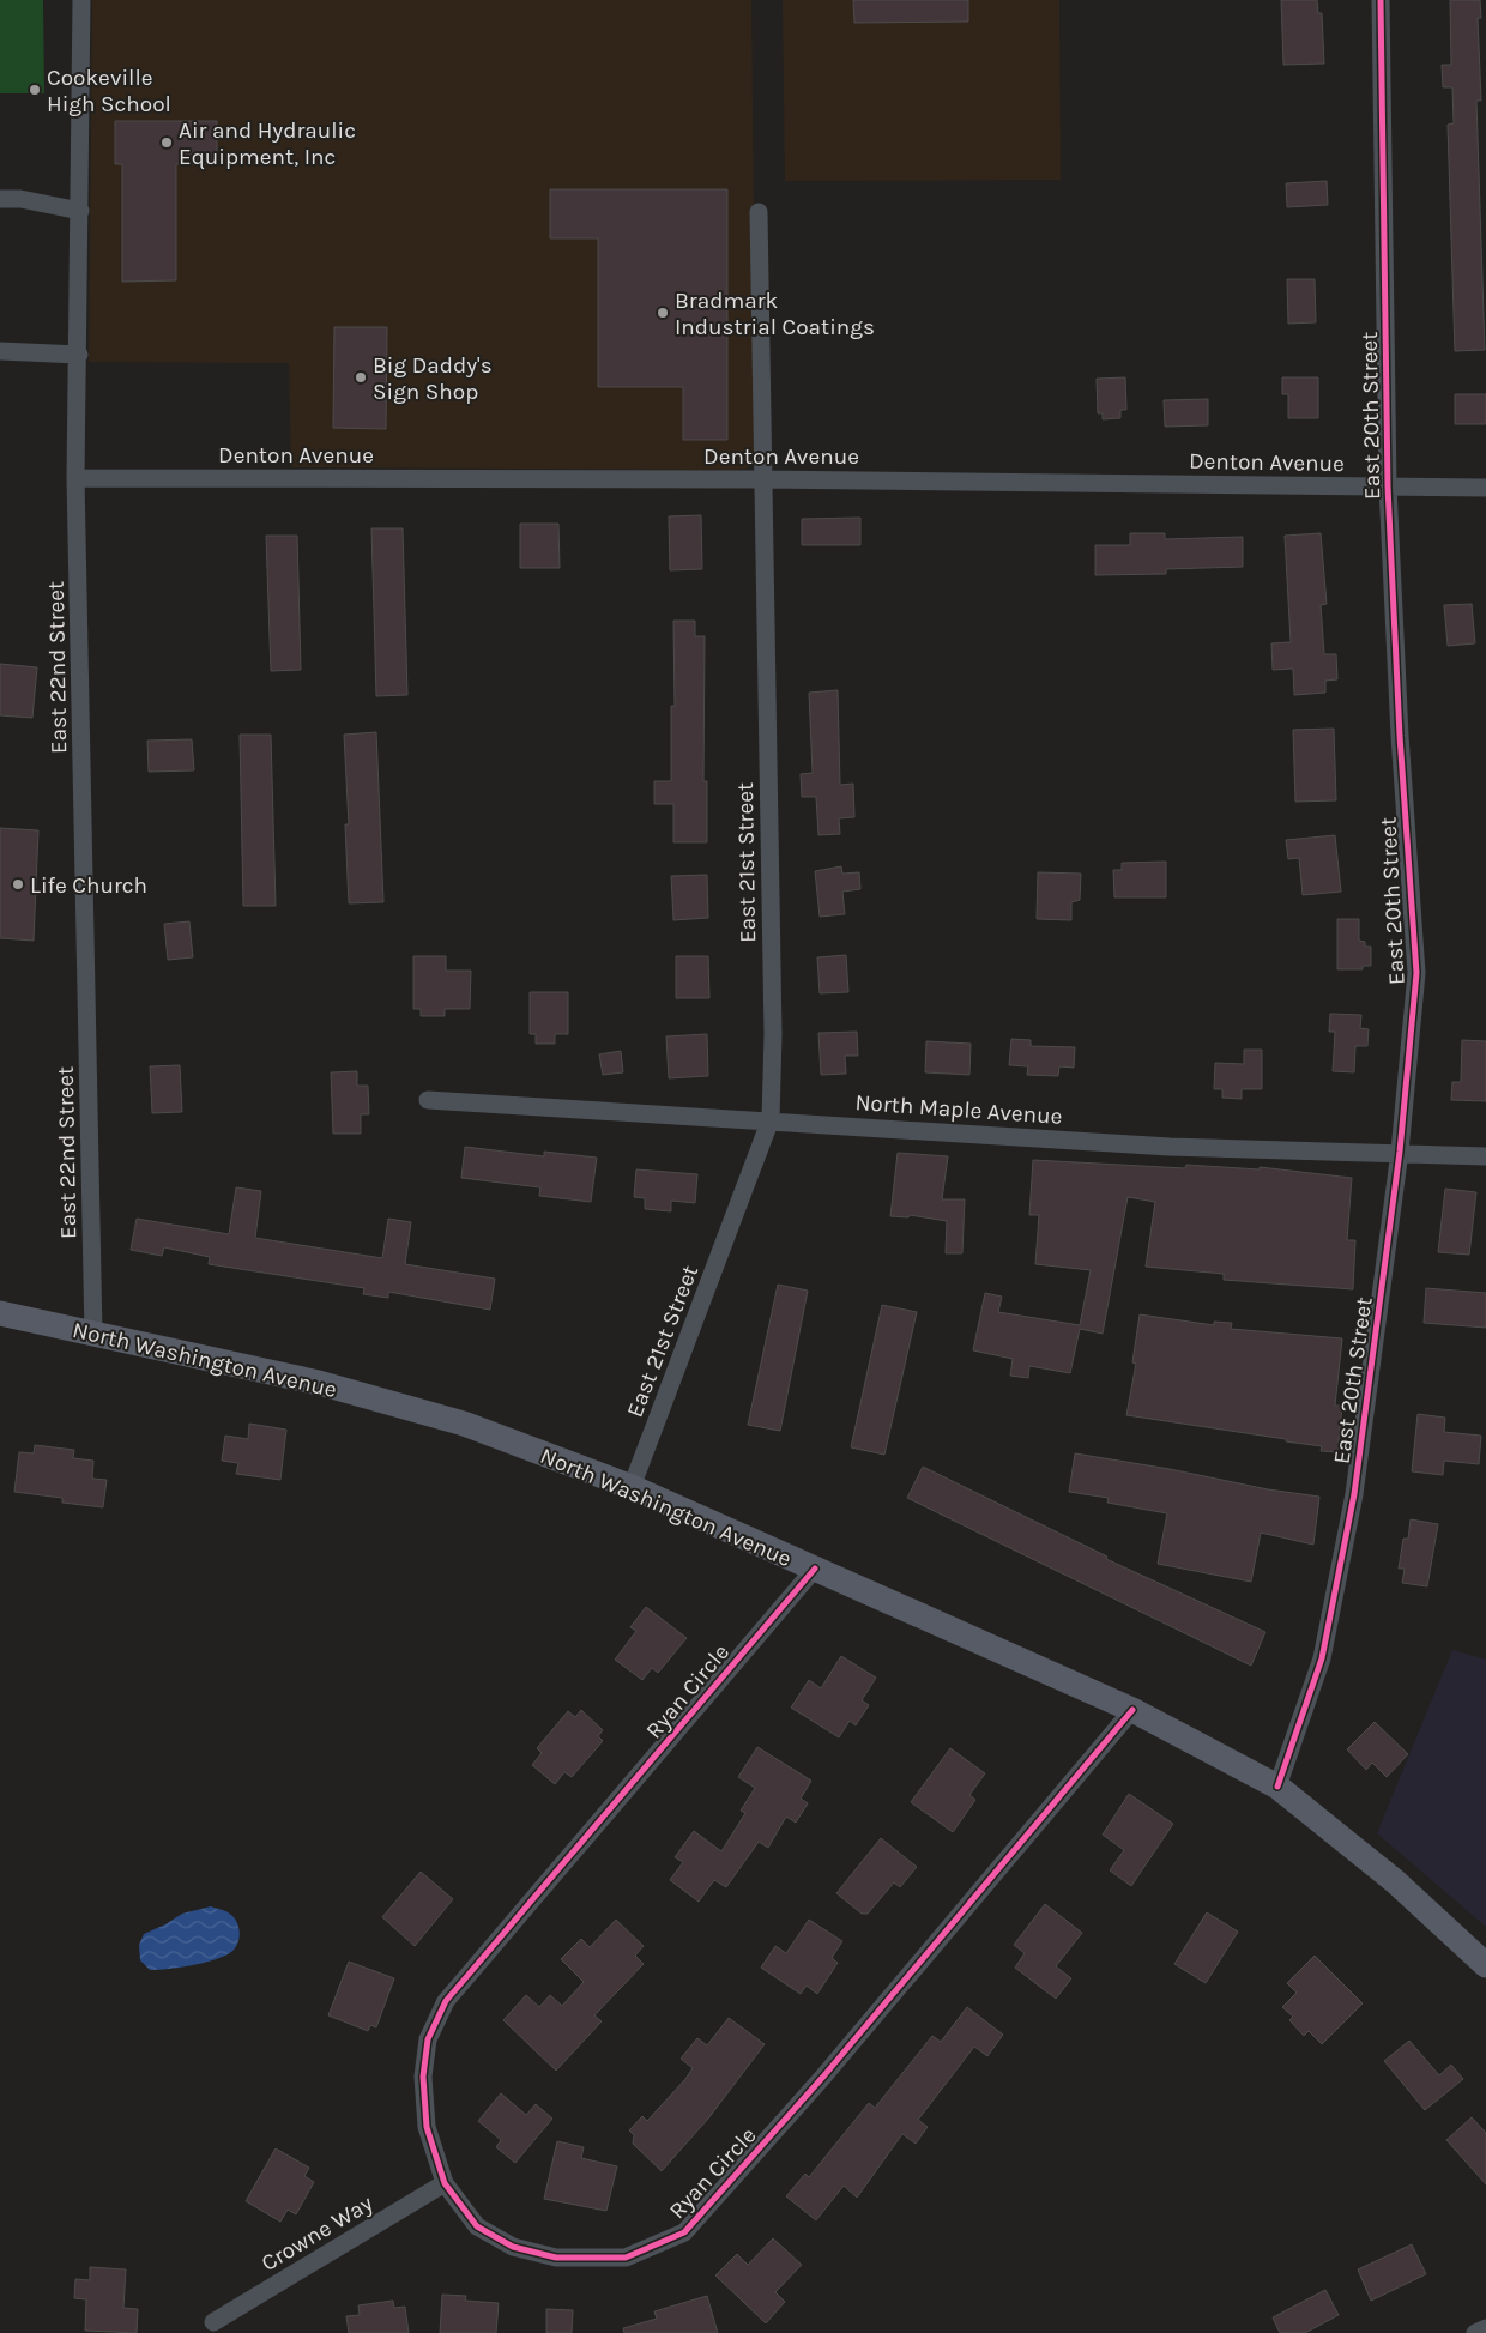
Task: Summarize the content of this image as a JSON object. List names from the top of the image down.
{
  "streets": {
    "main road": ["North Washington Avenue"],
    "street": [
      "East 20th Street",
      "Denton Avenue",
      "East 22nd Street",
      "East 21st Street",
      "North Maple Avenue",
      "Ryan Circle",
      "Crowne Way"
    ]
  },
  "crossings": [
    ["East 20th Street", "Denton Avenue"],
    ["East 20th Street", "North Maple Avenue"],
    ["East 20th Street", "North Washington Avenue"],
    ["Denton Avenue", "East 22nd Street"],
    ["Denton Avenue", "East 21st Street"],
    ["East 22nd Street", "North Washington Avenue"],
    ["East 21st Street", "North Maple Avenue"],
    ["East 21st Street", "North Washington Avenue"],
    ["North Washington Avenue", "Ryan Circle"],
    ["Ryan Circle", "Crowne Way"]
  ],
  "places": [
    "Cookeville High School",
    "Air and Hydraulic Equipment, Inc",
    "Bradmark Industrial Coatings",
    "Big Daddy's Sign Shop",
    "Life Church"
  ]
}
